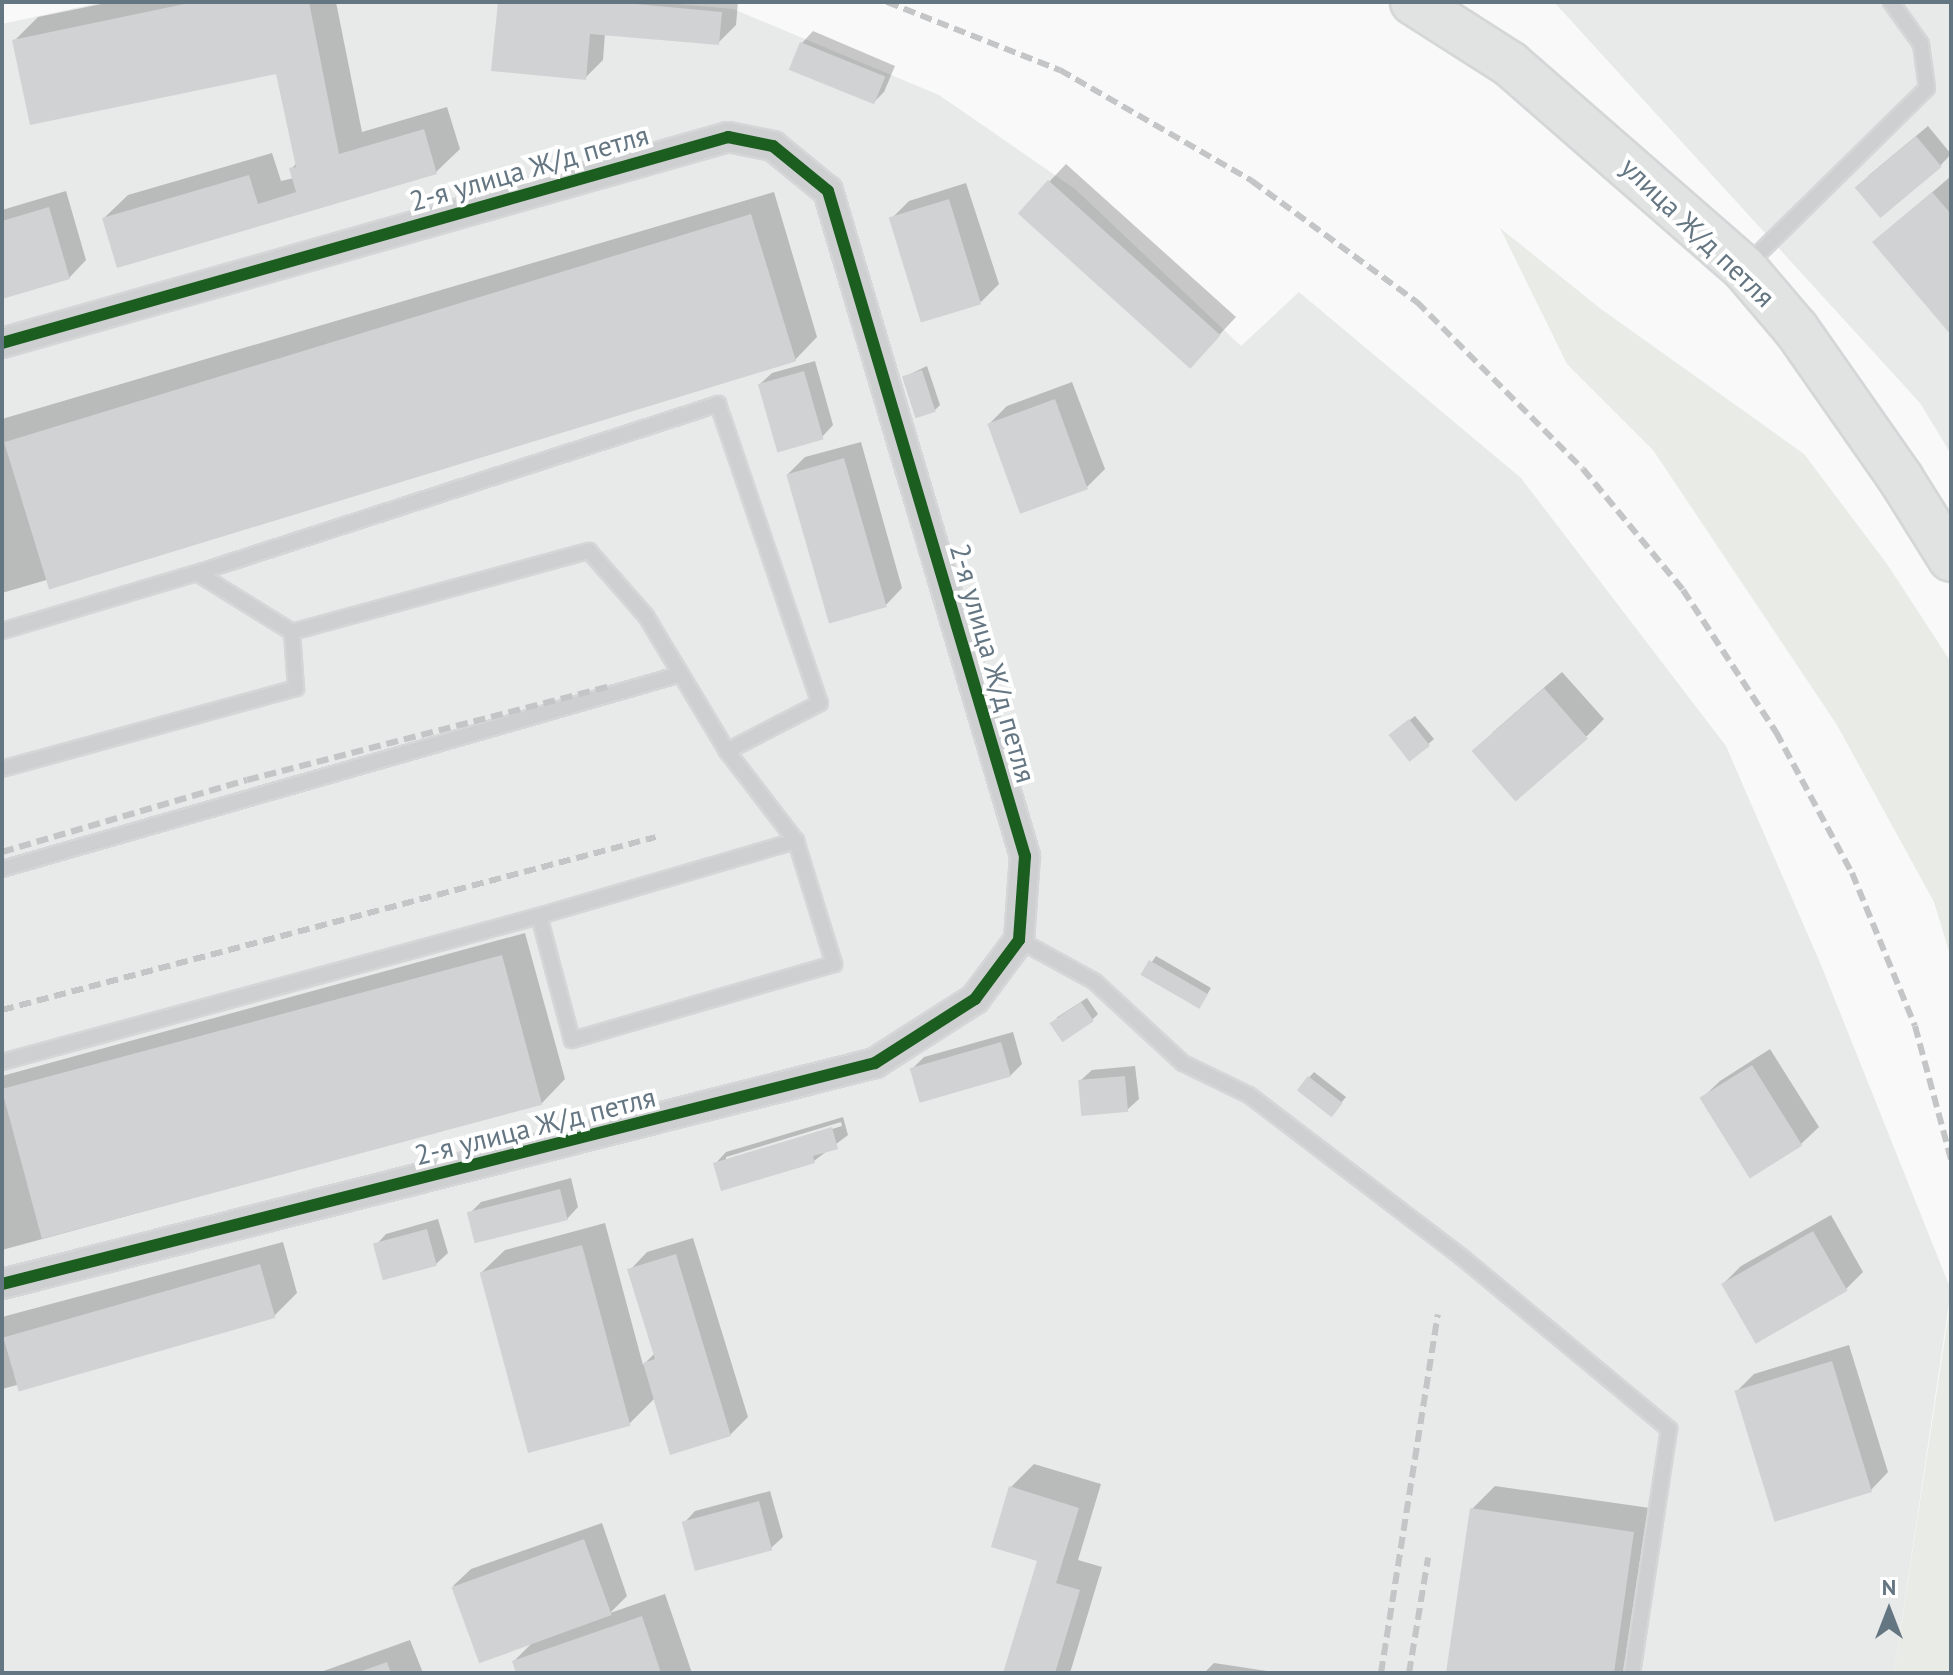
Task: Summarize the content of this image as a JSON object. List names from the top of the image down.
{
  "streets": {
    "main road": ["улица Ж/д петля"],
    "street": ["2-я улица Ж/д петля"]
  },
  "north": "top"
}
